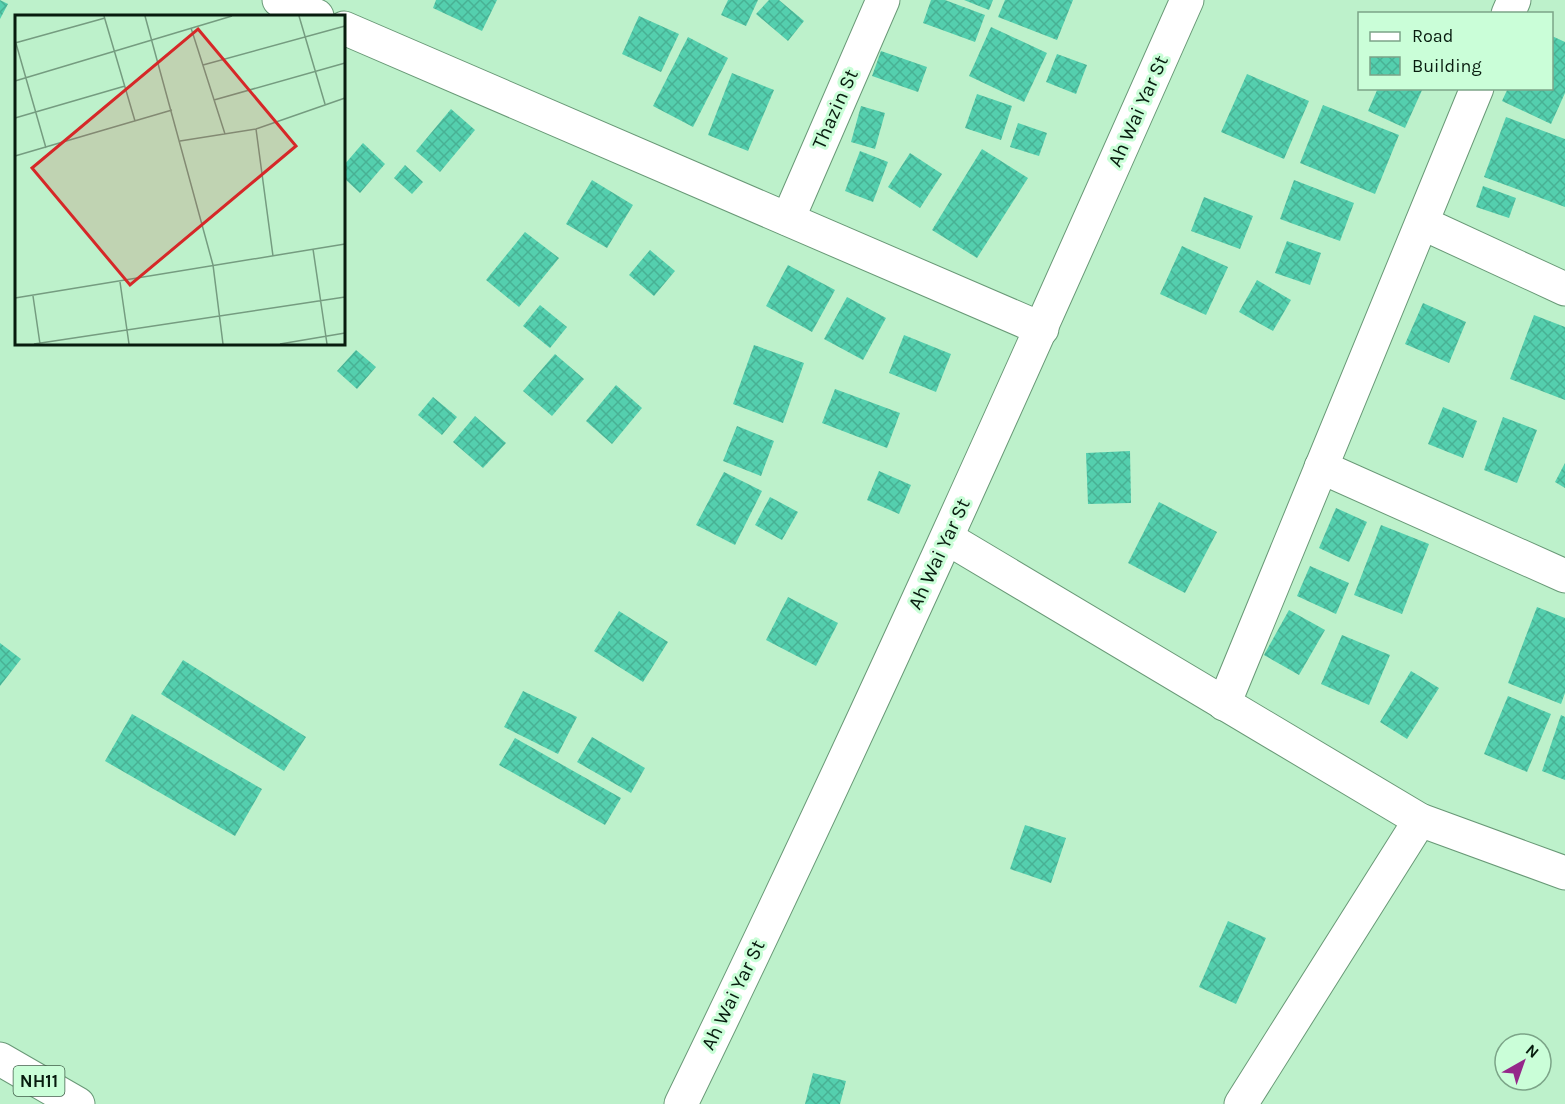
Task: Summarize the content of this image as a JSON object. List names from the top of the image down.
{
  "streets": {
    "main road": ["Thazin St", "Ah Wai Yar St", "NH11"]
  },
  "legend": ["Road", "Building"],
  "north": "top right"
}
